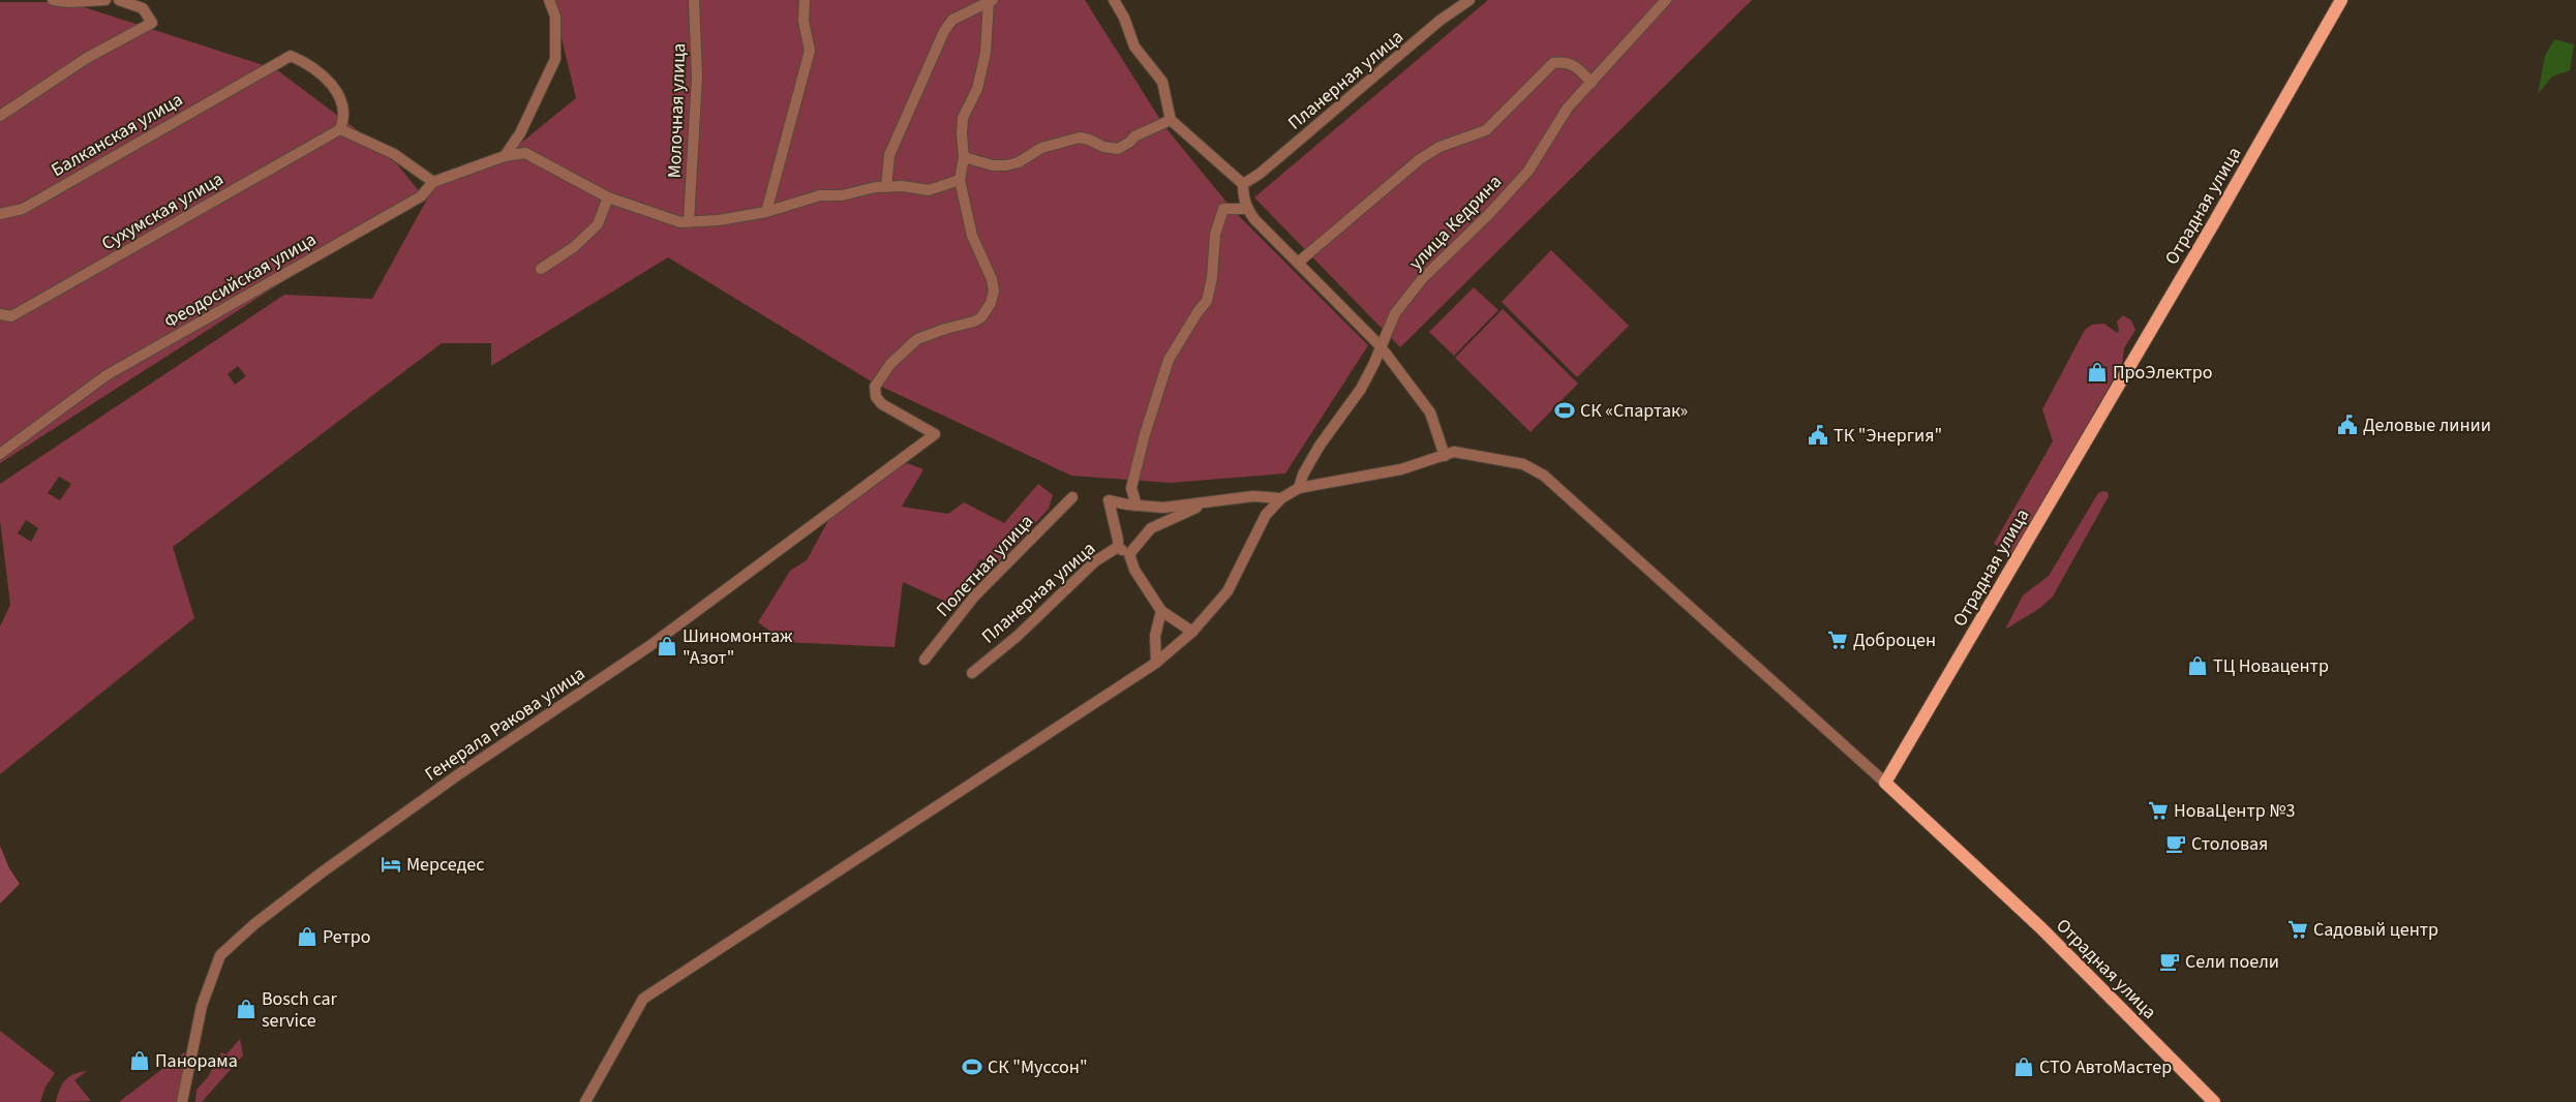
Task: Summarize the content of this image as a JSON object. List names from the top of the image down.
{
  "streets": {
    "main road": ["Отрадная улица"],
    "street": [
      "Планерная улица",
      "Молочная улица",
      "Балканская улица",
      "Сухумская улица",
      "улица Кедрина",
      "Феодосийская улица",
      "Полетная улица",
      "Генерала Ракова улица"
    ]
  },
  "crossings": [
    ["Балканская улица", "Сухумская улица"]
  ],
  "places": {
    "shop": [
      "ПроЭлектро",
      "Шиномонтаж \"Азот\"",
      "ТЦ Новацентр",
      "Ретро",
      "Bosch car service",
      "Панорама",
      "СТО АвтоМастер"
    ],
    "sports": ["СК «Спартак»", "СК \"Муссон\""],
    "public building": ["Деловые линии", "ТК \"Энергия\""],
    "supermarket": ["Доброцен", "НоваЦентр №3", "Садовый центр"],
    "cafe": ["Столовая", "Сели поели"],
    "hotel": ["Мерседес"]
  }
}
